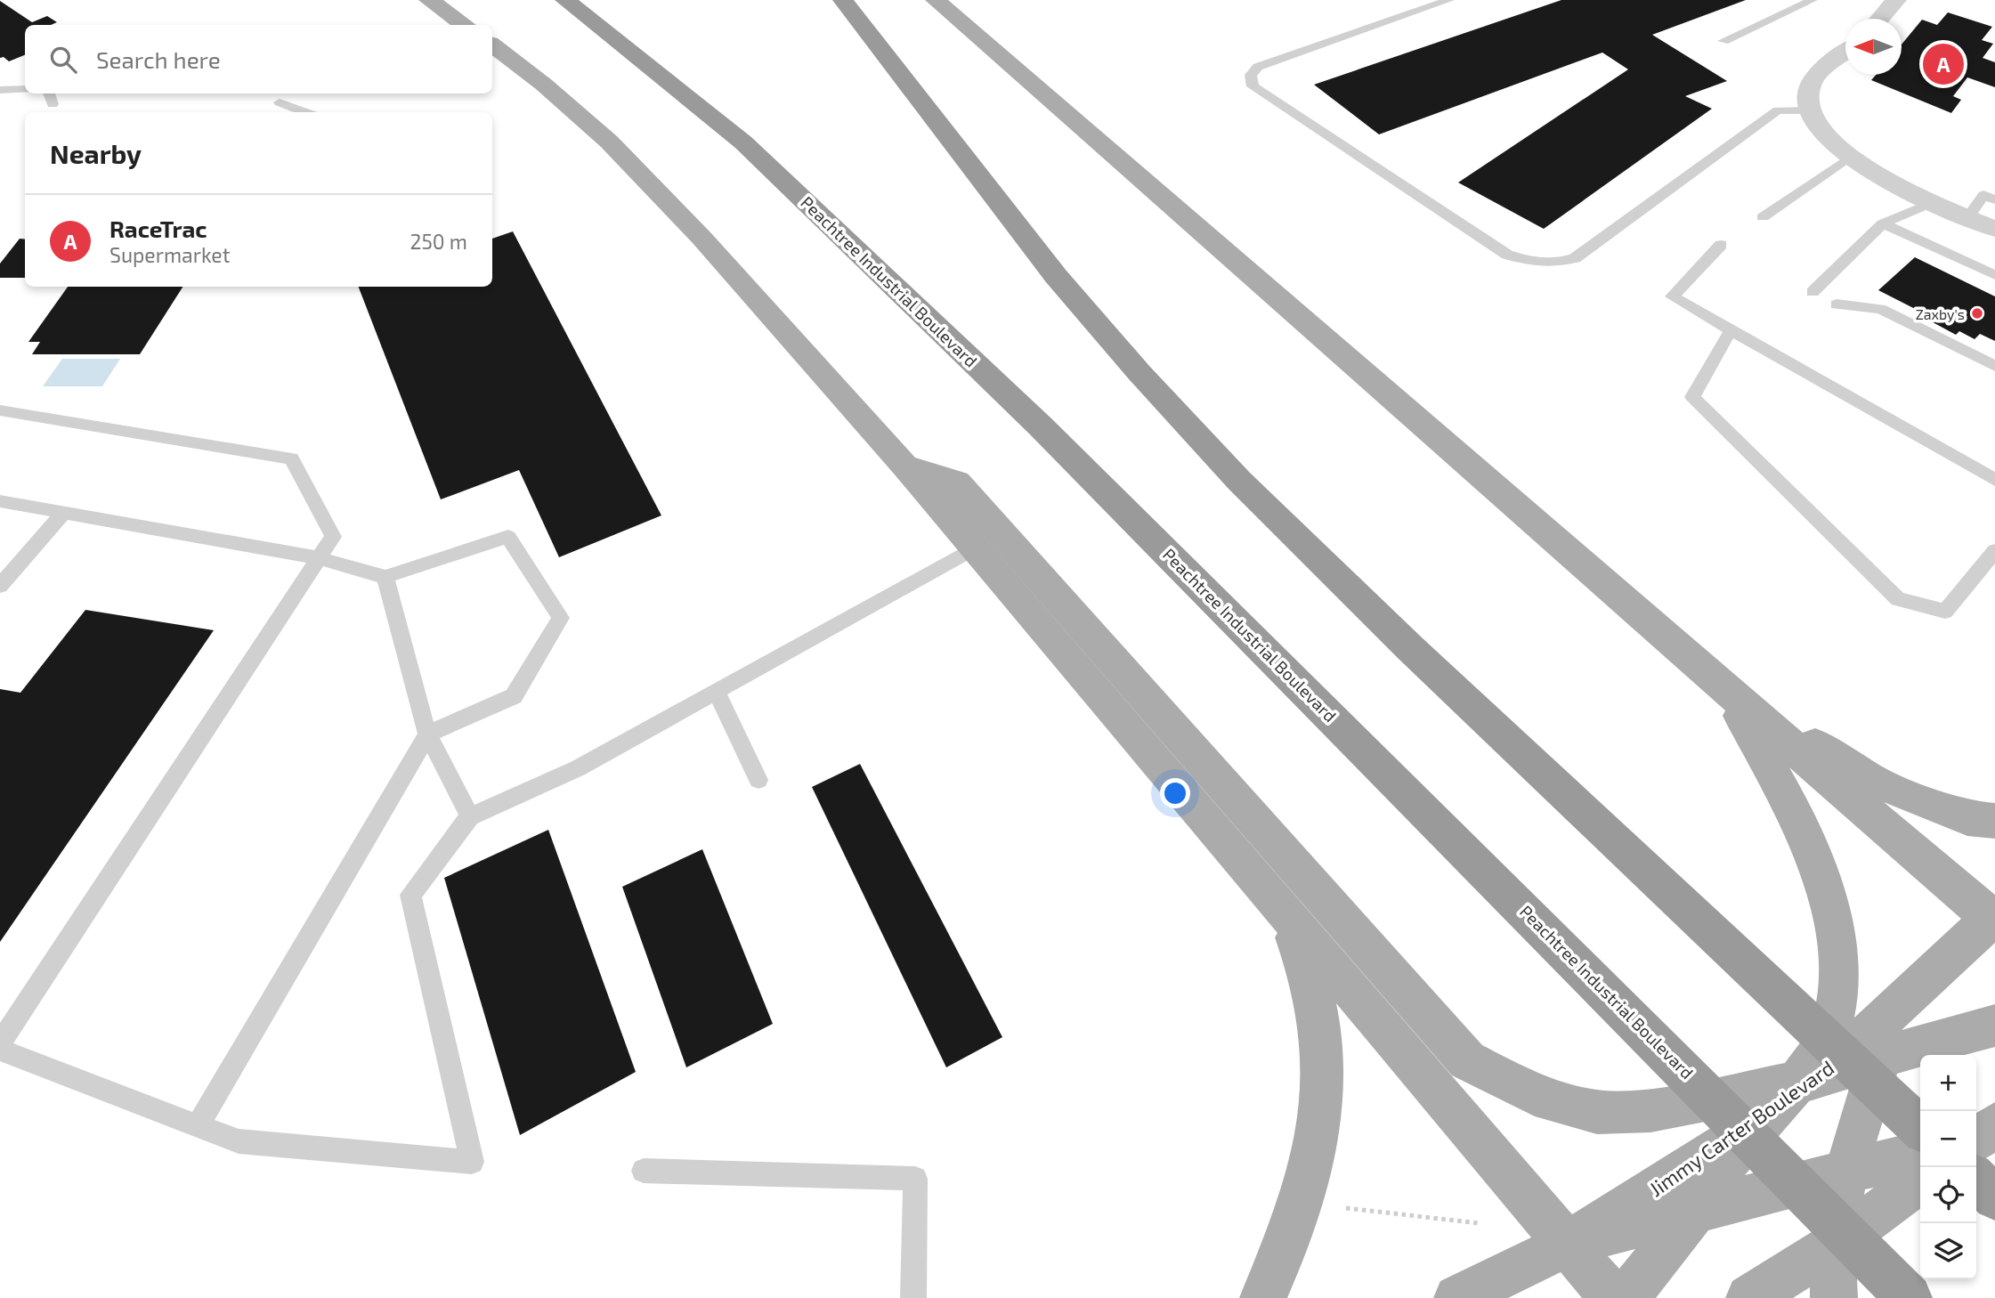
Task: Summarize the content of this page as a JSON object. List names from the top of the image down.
{
  "streets": {
    "highway": ["Peachtree Industrial Boulevard"],
    "main road": ["Jimmy Carter Boulevard"]
  },
  "places": ["Zaxby's"],
  "north": "left",
  "page": {
    "search": "Search here",
    "pins": "A",
    "heading": "Nearby",
    "list": [
      {
        "mark": "A",
        "name": "RaceTrac",
        "note": "Supermarket",
        "value": "250 m"
      }
    ],
    "map_buttons": ["+", "−"]
  }
}
